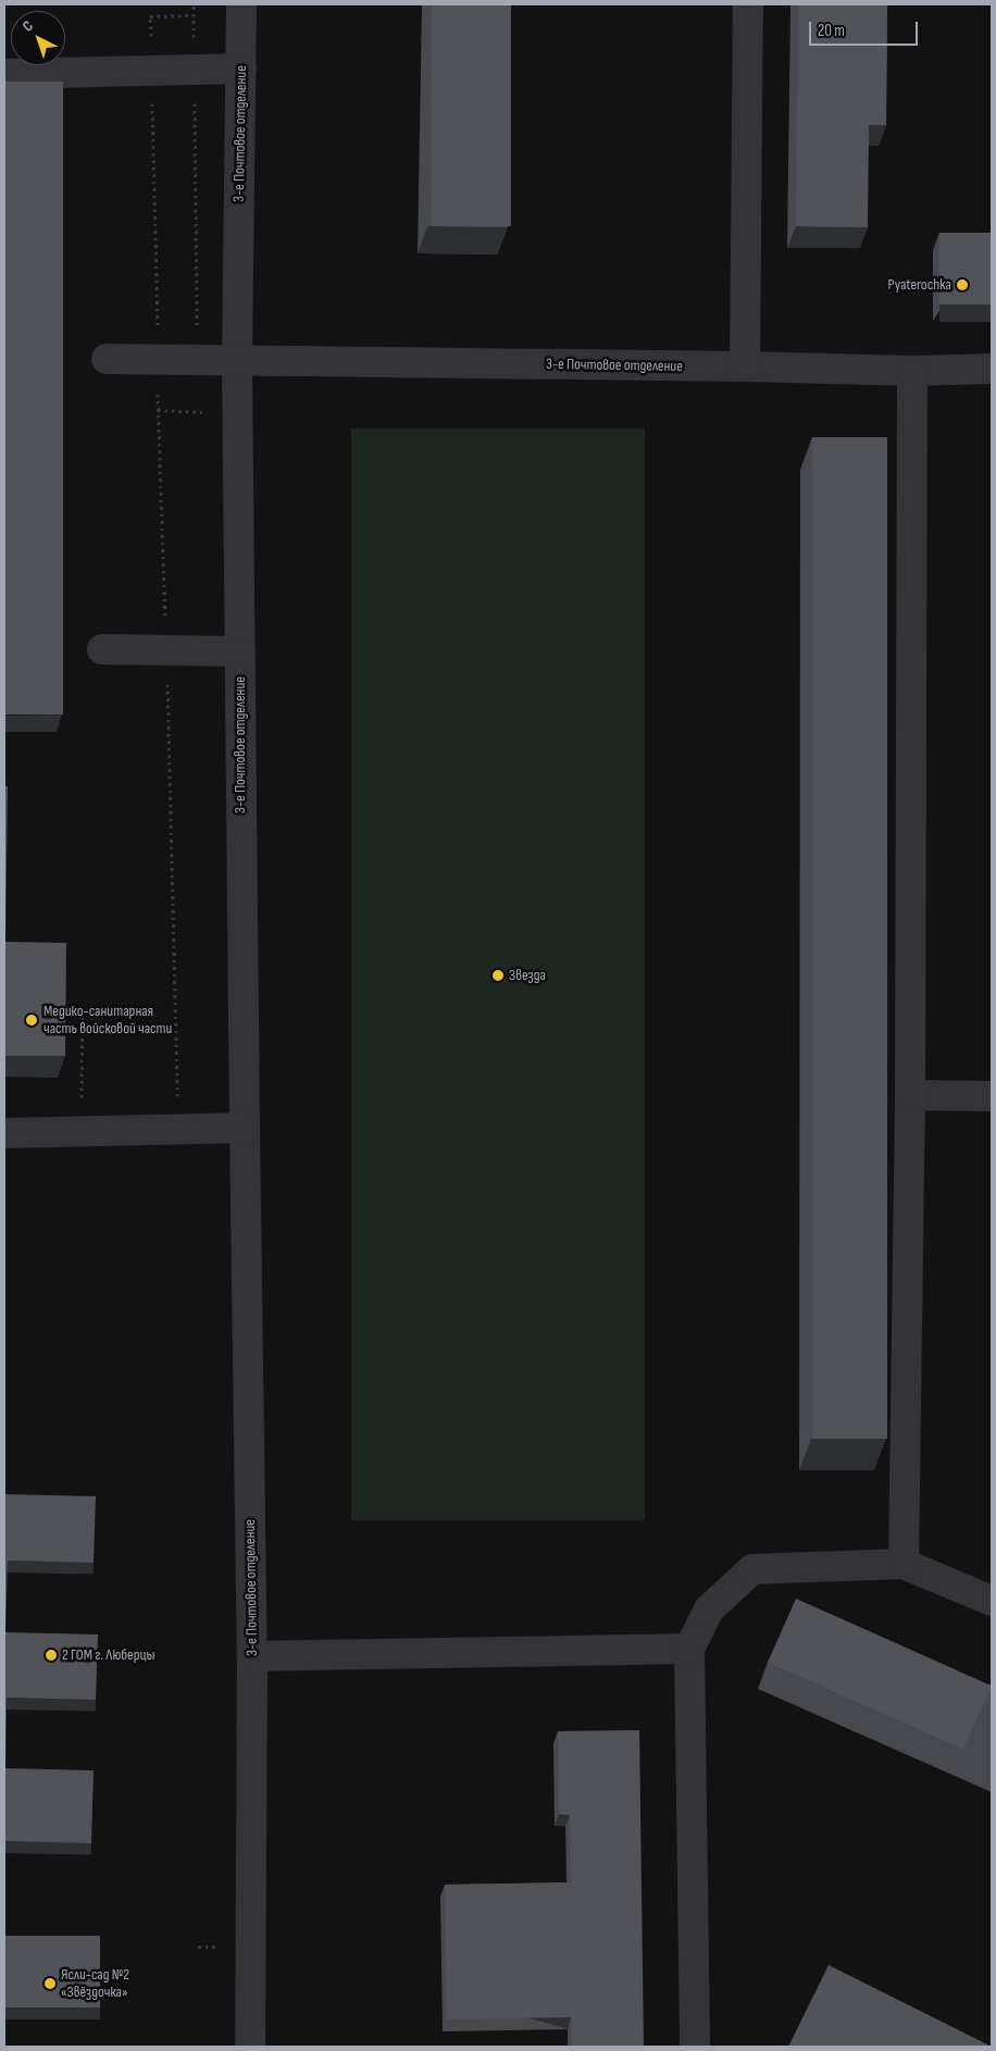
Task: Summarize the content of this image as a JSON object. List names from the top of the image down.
{
  "streets": {
    "street": ["3-е Почтовое отделение"]
  },
  "places": [
    "Pyaterochka",
    "Звезда",
    "Медико-санитарная часть войсковой части",
    "2 ГОМ г. Люберцы",
    "Ясли-сад №2 «Звёздочка»"
  ],
  "scale_bar": "20 m",
  "north": "top left"
}
